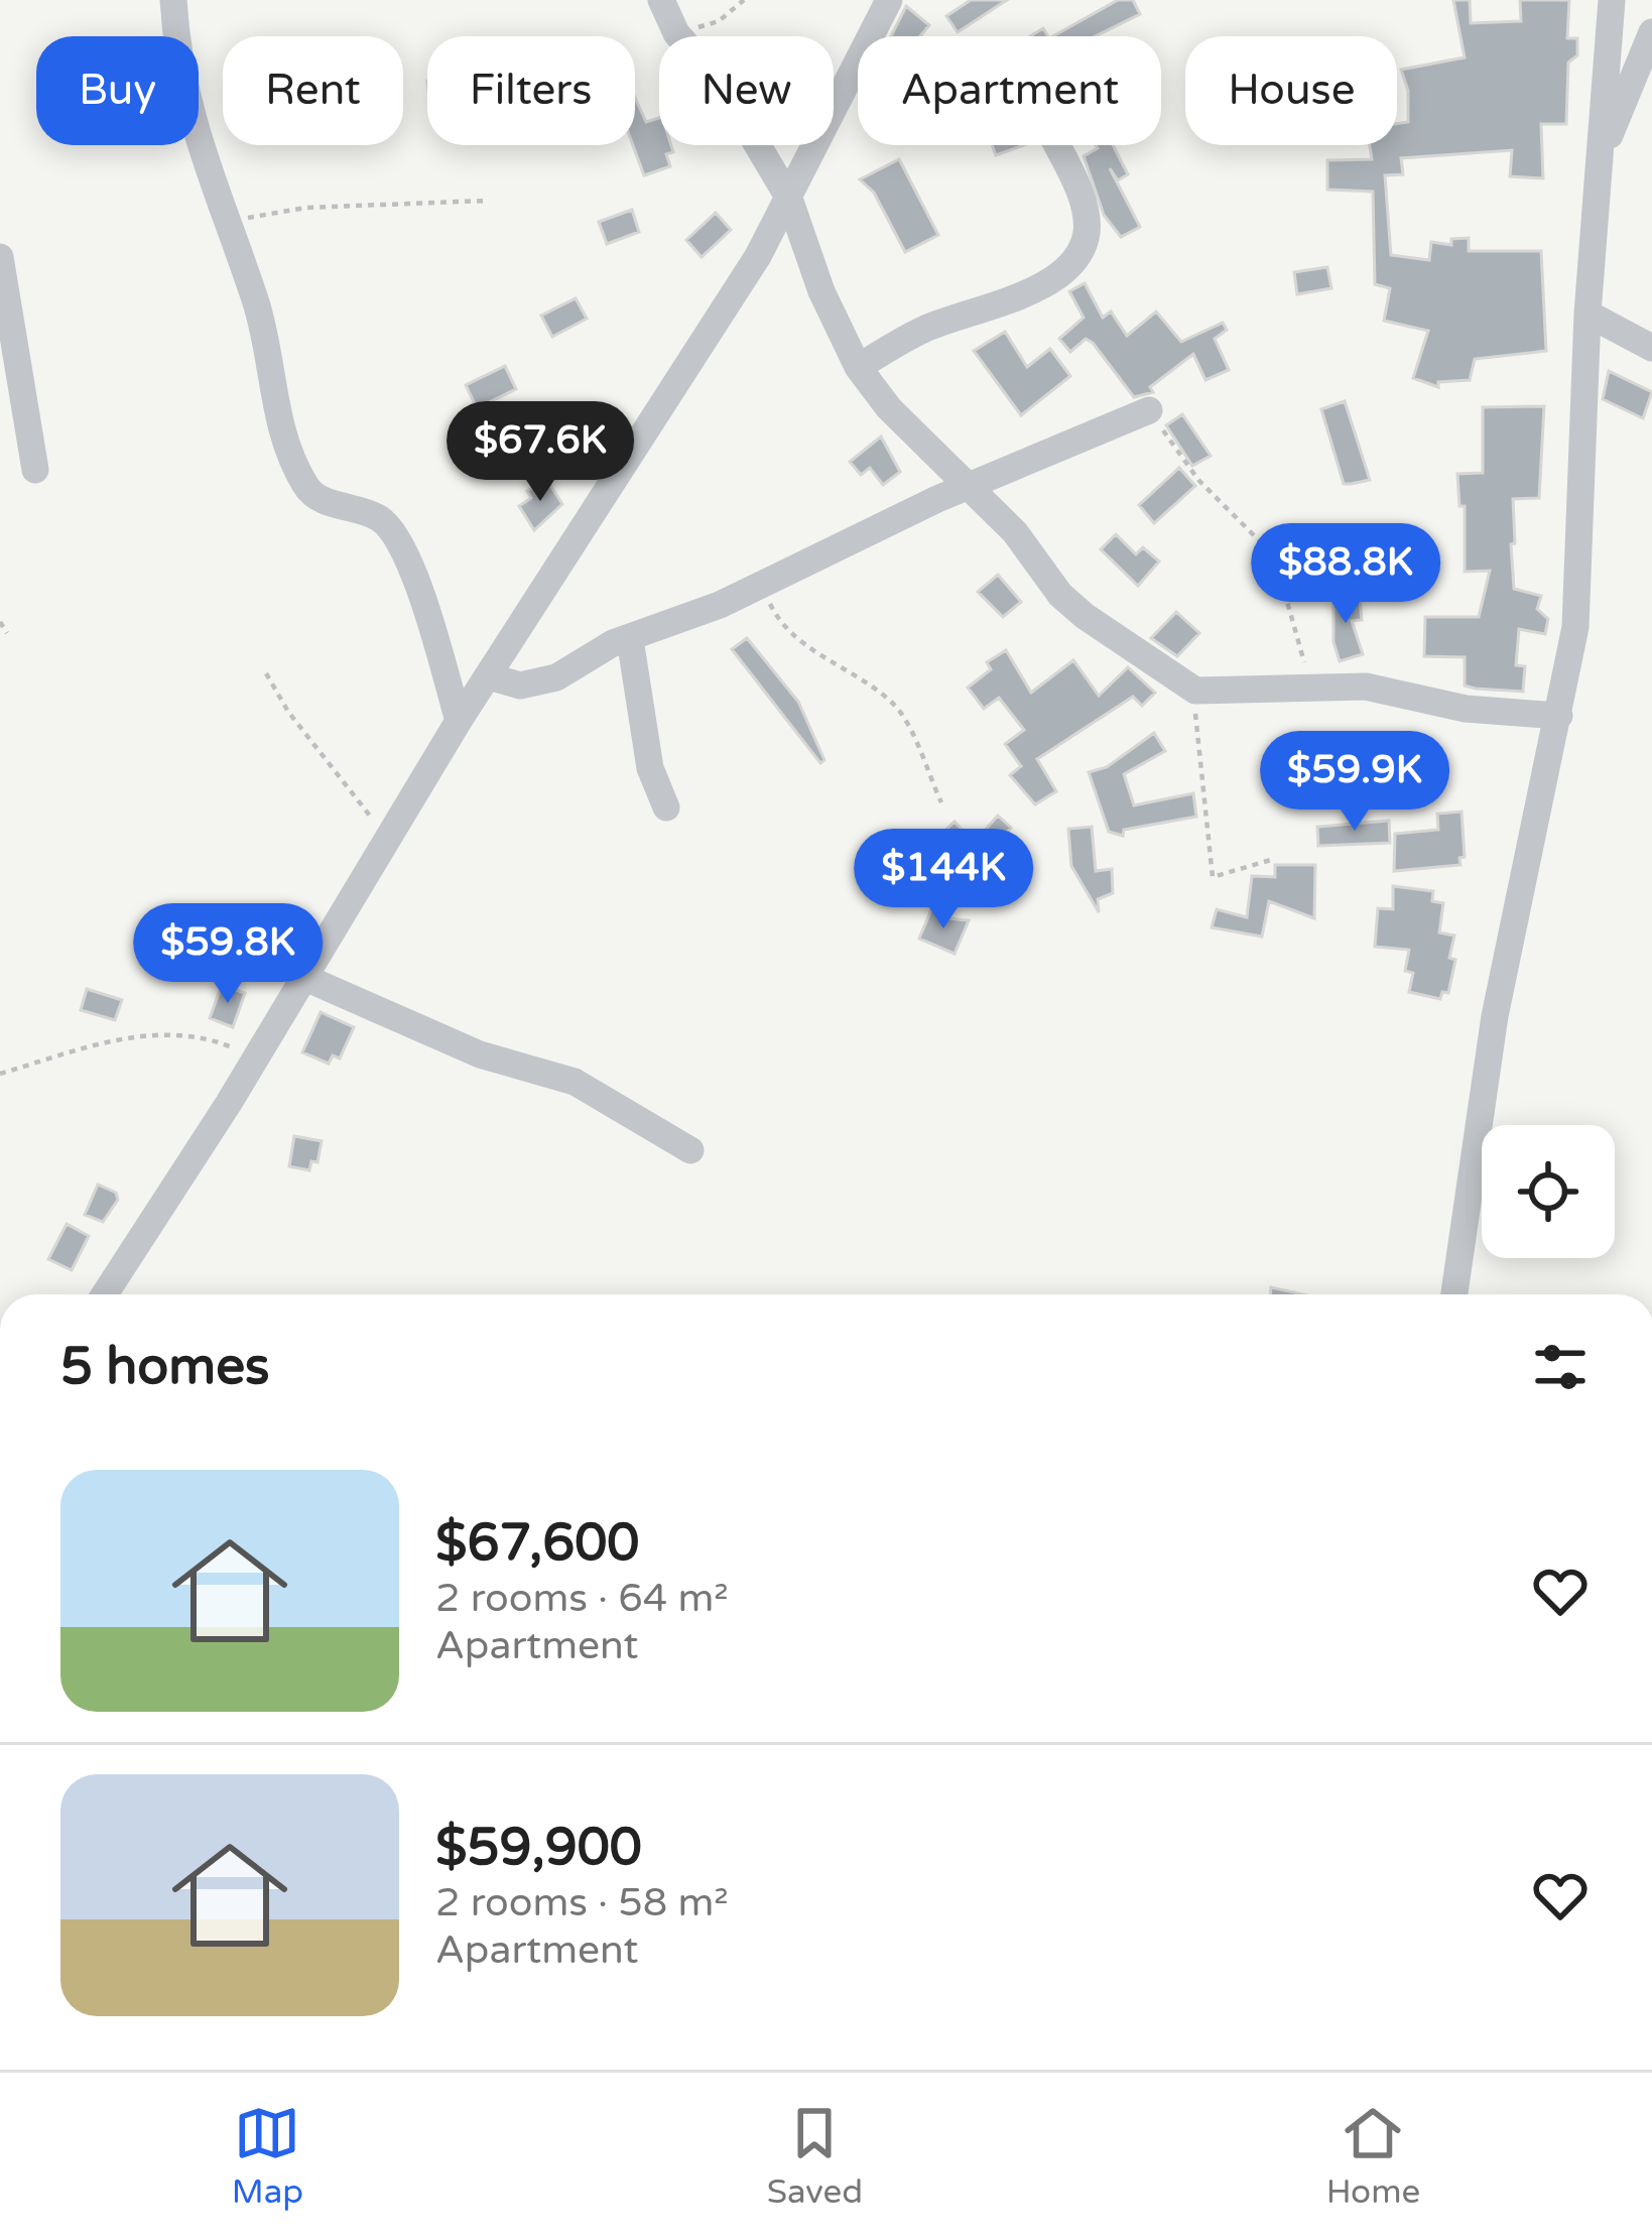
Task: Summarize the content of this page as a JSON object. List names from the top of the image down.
{
  "page": {
    "chip": [
      "Buy",
      "Rent",
      "Filters",
      "New",
      "Apartment",
      "House"
    ],
    "price": [
      "$67.6K",
      "$88.8K",
      "$59.9K",
      "$144K",
      "$59.8K"
    ],
    "heading": "5 homes",
    "list": [
      {
        "name": "$67,600",
        "note": "2 rooms · 64 m² · Apartment"
      },
      {
        "name": "$59,900",
        "note": "2 rooms · 58 m² · Apartment"
      }
    ],
    "tabs": ["Map", "Saved", "Home"]
  }
}
